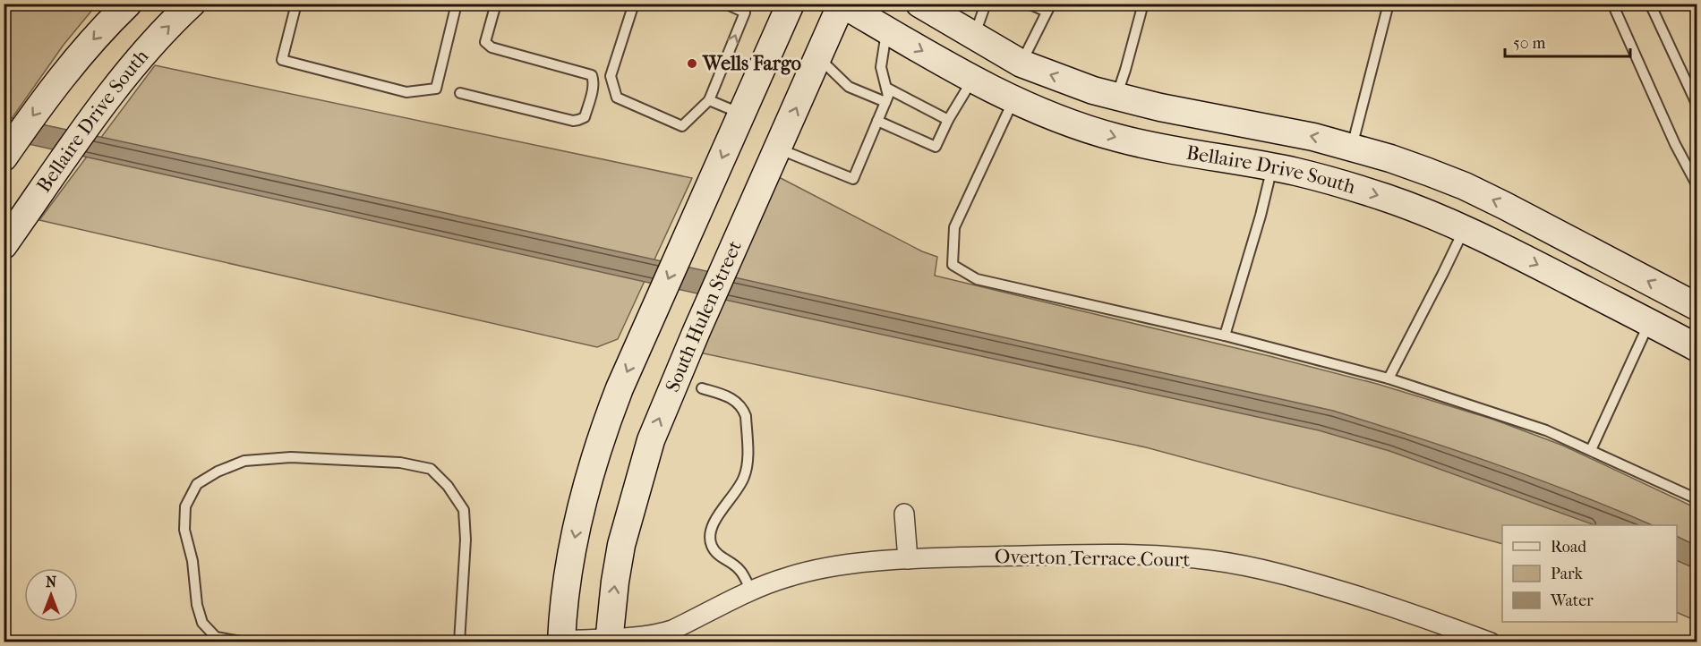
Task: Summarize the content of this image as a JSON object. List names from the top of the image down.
{
  "streets": {
    "main road": ["Bellaire Drive South", "South Hulen Street"],
    "street": ["Overton Terrace Court"]
  },
  "crossings": [
    ["Bellaire Drive South", "South Hulen Street"],
    ["South Hulen Street", "Overton Terrace Court"]
  ],
  "places": ["Wells Fargo"],
  "legend": ["Road", "Park", "Water"],
  "scale_bar": "50 m",
  "north": "top"
}
